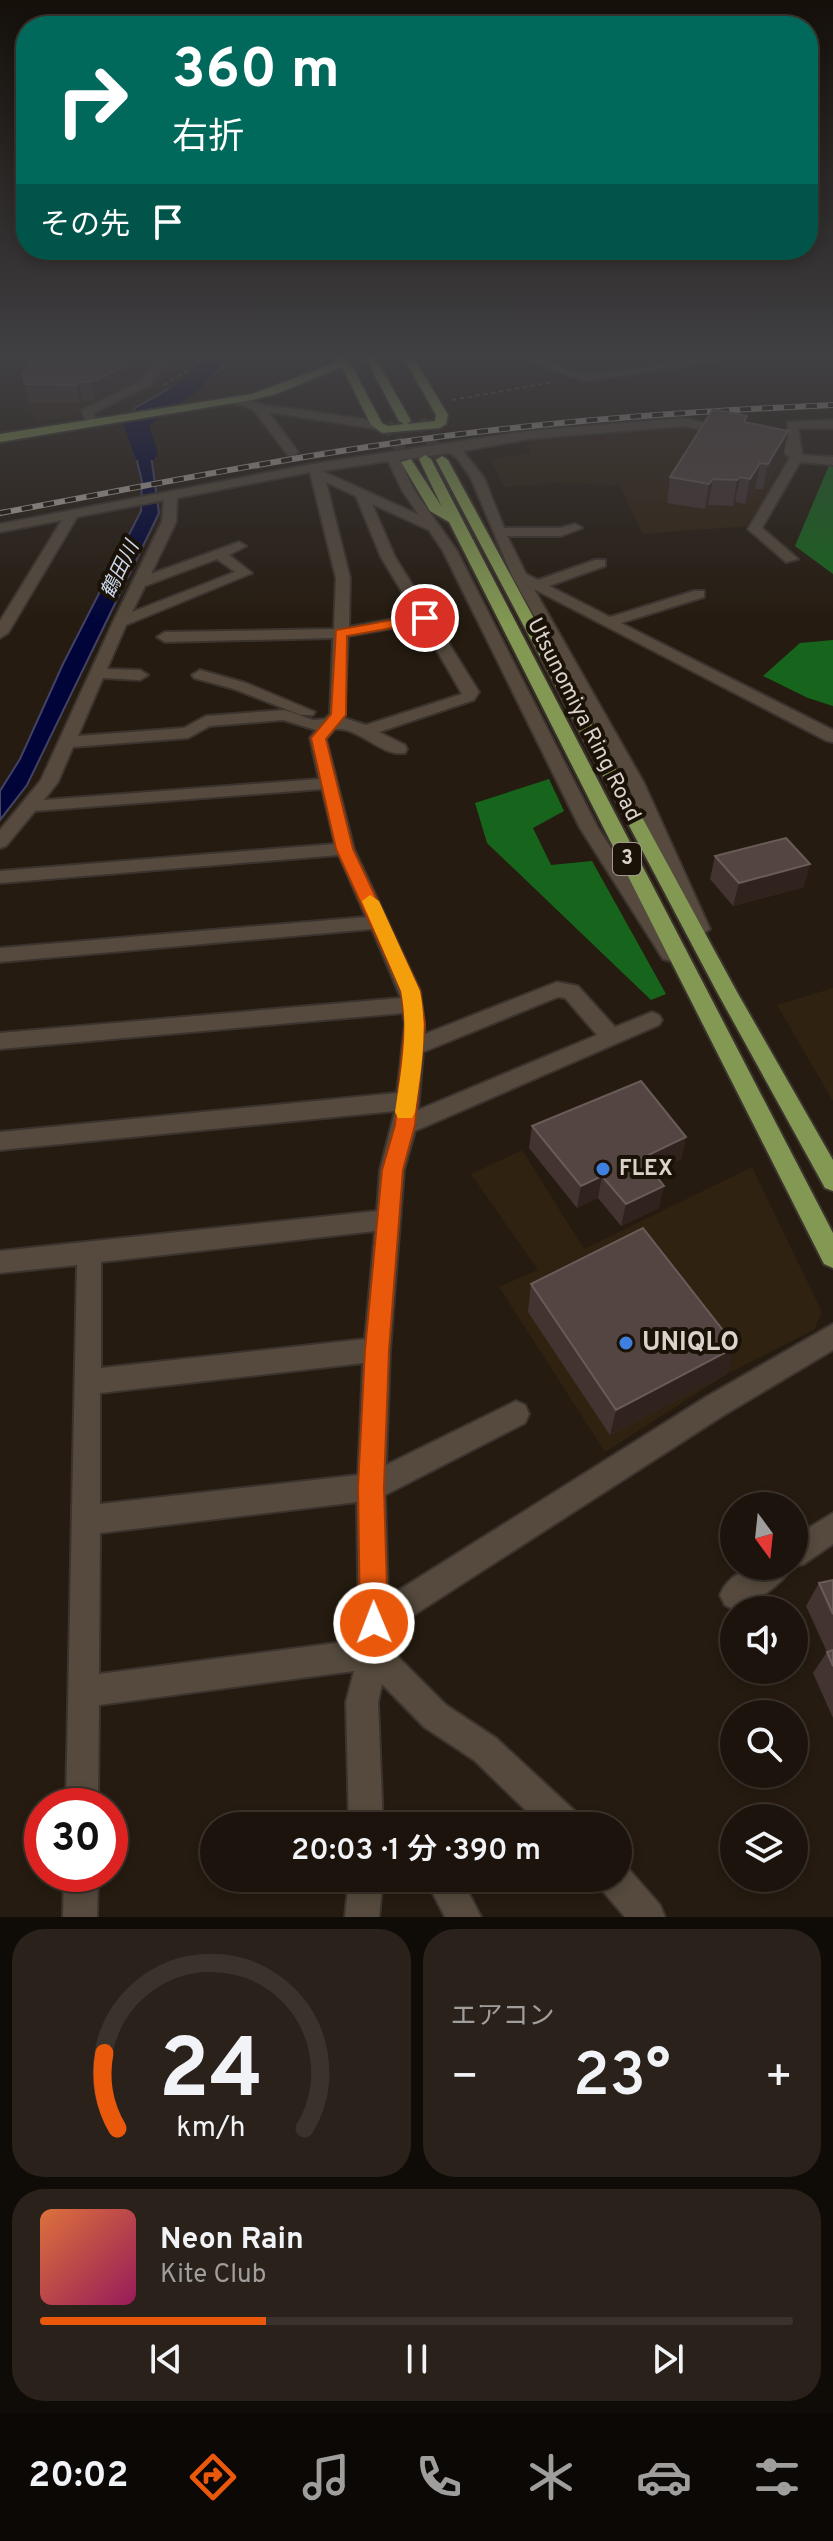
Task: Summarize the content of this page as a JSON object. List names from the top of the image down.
{
  "streets": {
    "main road": ["Utsunomiya Ring Road", "3"]
  },
  "crossings": [
    ["Utsunomiya Ring Road", "3"]
  ],
  "water": ["鶴田川"],
  "places": ["FLEX", "UNIQLO"],
  "north": "bottom",
  "page": {
    "turn": ["360 m", "右折"],
    "then": "その先",
    "limit": "30",
    "trip": "20:03 · 1 分 · 390 m",
    "tile": "エアコン",
    "heat": ["−", "23°", "+"],
    "song": ["Neon Rain", "Kite Club"],
    "tabs": "20:02",
    "gauge": ["24", "km/h"]
  }
}
